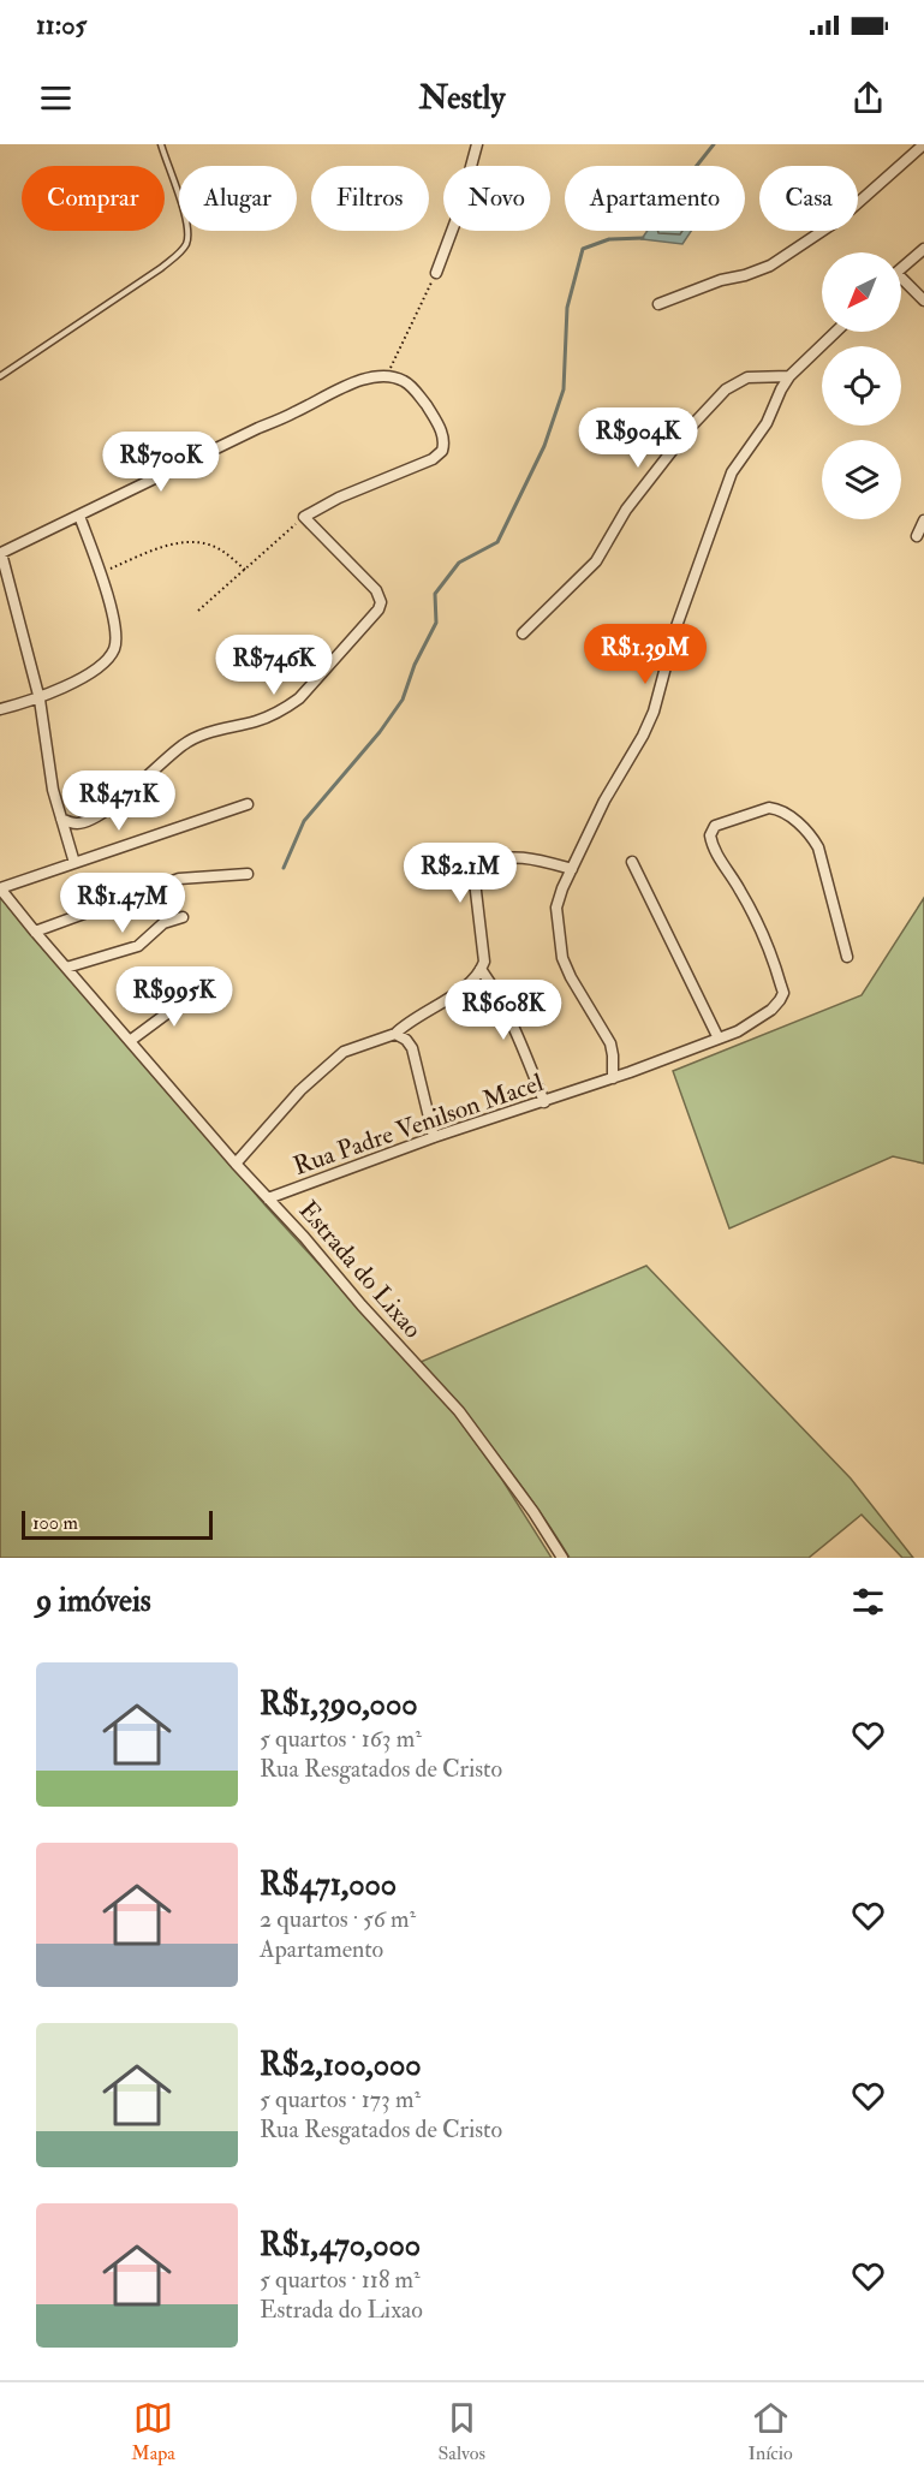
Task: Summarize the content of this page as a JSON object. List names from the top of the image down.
{
  "streets": {
    "street": ["Rua Padre Venilson Macel", "Estrada do Lixao"]
  },
  "crossings": [
    ["Rua Padre Venilson Macel", "Estrada do Lixao"]
  ],
  "scale_bar": "100 m",
  "north": "bottom left",
  "page": {
    "status": "11:05",
    "header": "Nestly",
    "chip": [
      "Comprar",
      "Alugar",
      "Filtros",
      "Novo",
      "Apartamento",
      "Casa"
    ],
    "price": [
      "R$904K",
      "R$700K",
      "R$1.39M",
      "R$746K",
      "R$471K",
      "R$2.1M",
      "R$1.47M",
      "R$995K",
      "R$608K"
    ],
    "scale": "100 m",
    "heading": "9 imóveis",
    "list": [
      {
        "name": "R$1,390,000",
        "note": "5 quartos · 163 m² · Rua Resgatados de Cristo"
      },
      {
        "name": "R$471,000",
        "note": "2 quartos · 56 m² · Apartamento"
      },
      {
        "name": "R$2,100,000",
        "note": "5 quartos · 173 m² · Rua Resgatados de Cristo"
      },
      {
        "name": "R$1,470,000",
        "note": "5 quartos · 118 m² · Estrada do Lixao"
      }
    ],
    "tabs": ["Mapa", "Salvos", "Início"]
  }
}
